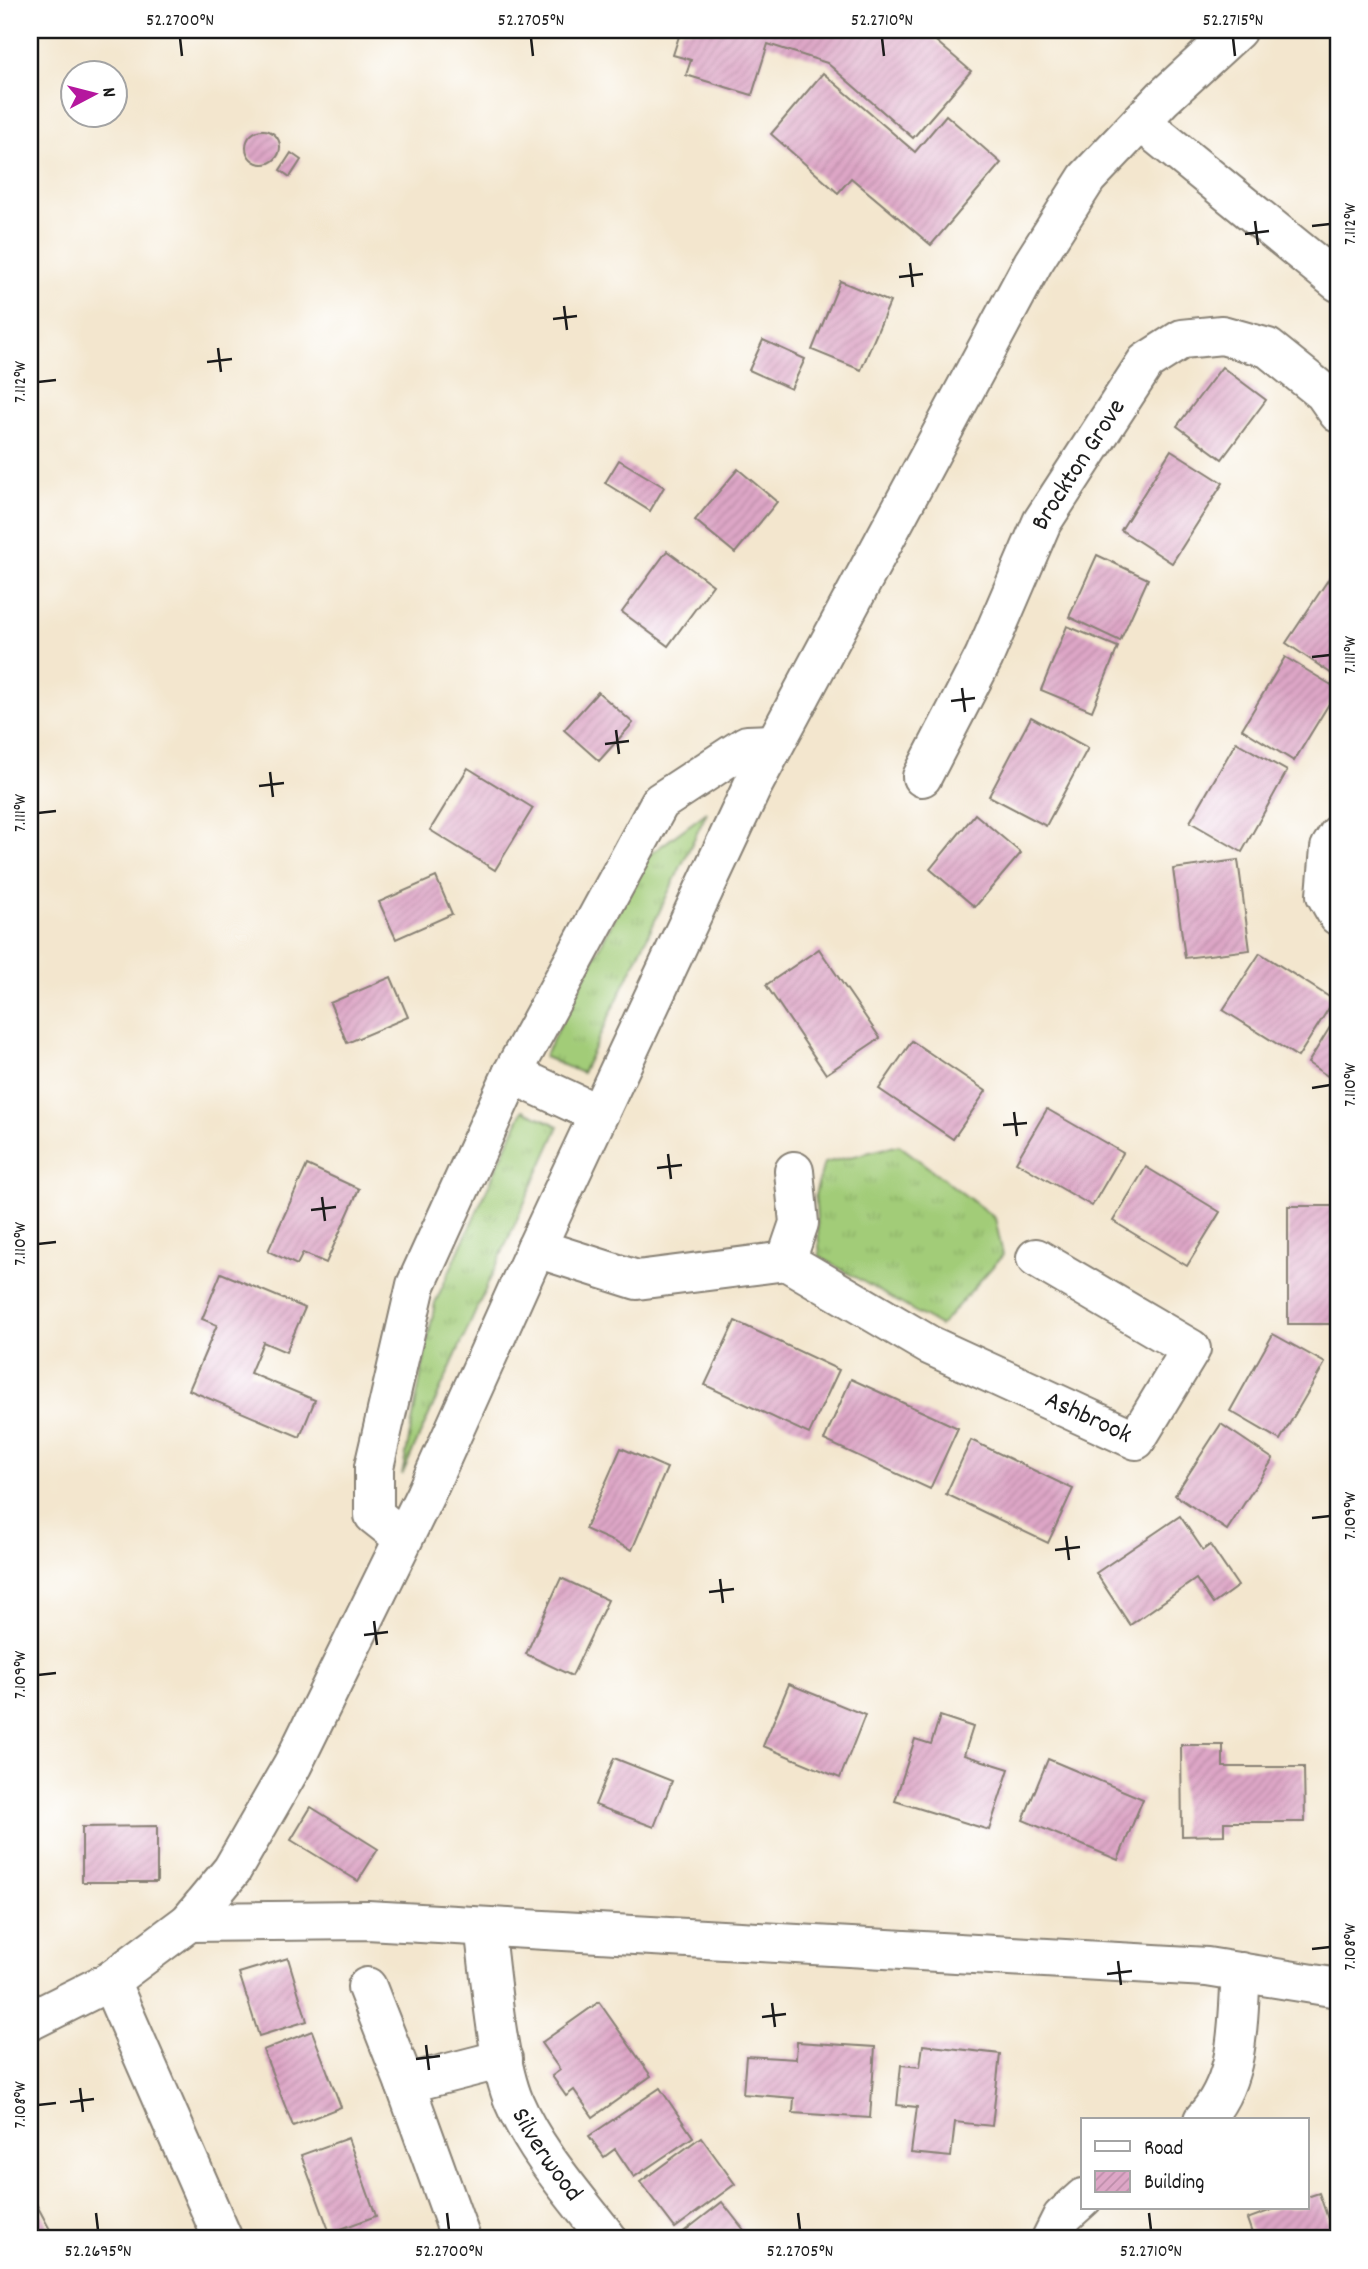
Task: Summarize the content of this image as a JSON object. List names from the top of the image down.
{
  "streets": {
    "street": ["Brockton Grove", "Ashbrook", "Silverwood"]
  },
  "legend": ["Road", "Building"],
  "north": "right",
  "coordinates": [
    "52.2700°N",
    "52.2705°N",
    "52.2710°N",
    "52.2715°N",
    "7.112°W",
    "7.111°W",
    "7.110°W",
    "7.109°W",
    "7.108°W",
    "52.2695°N"
  ]
}
